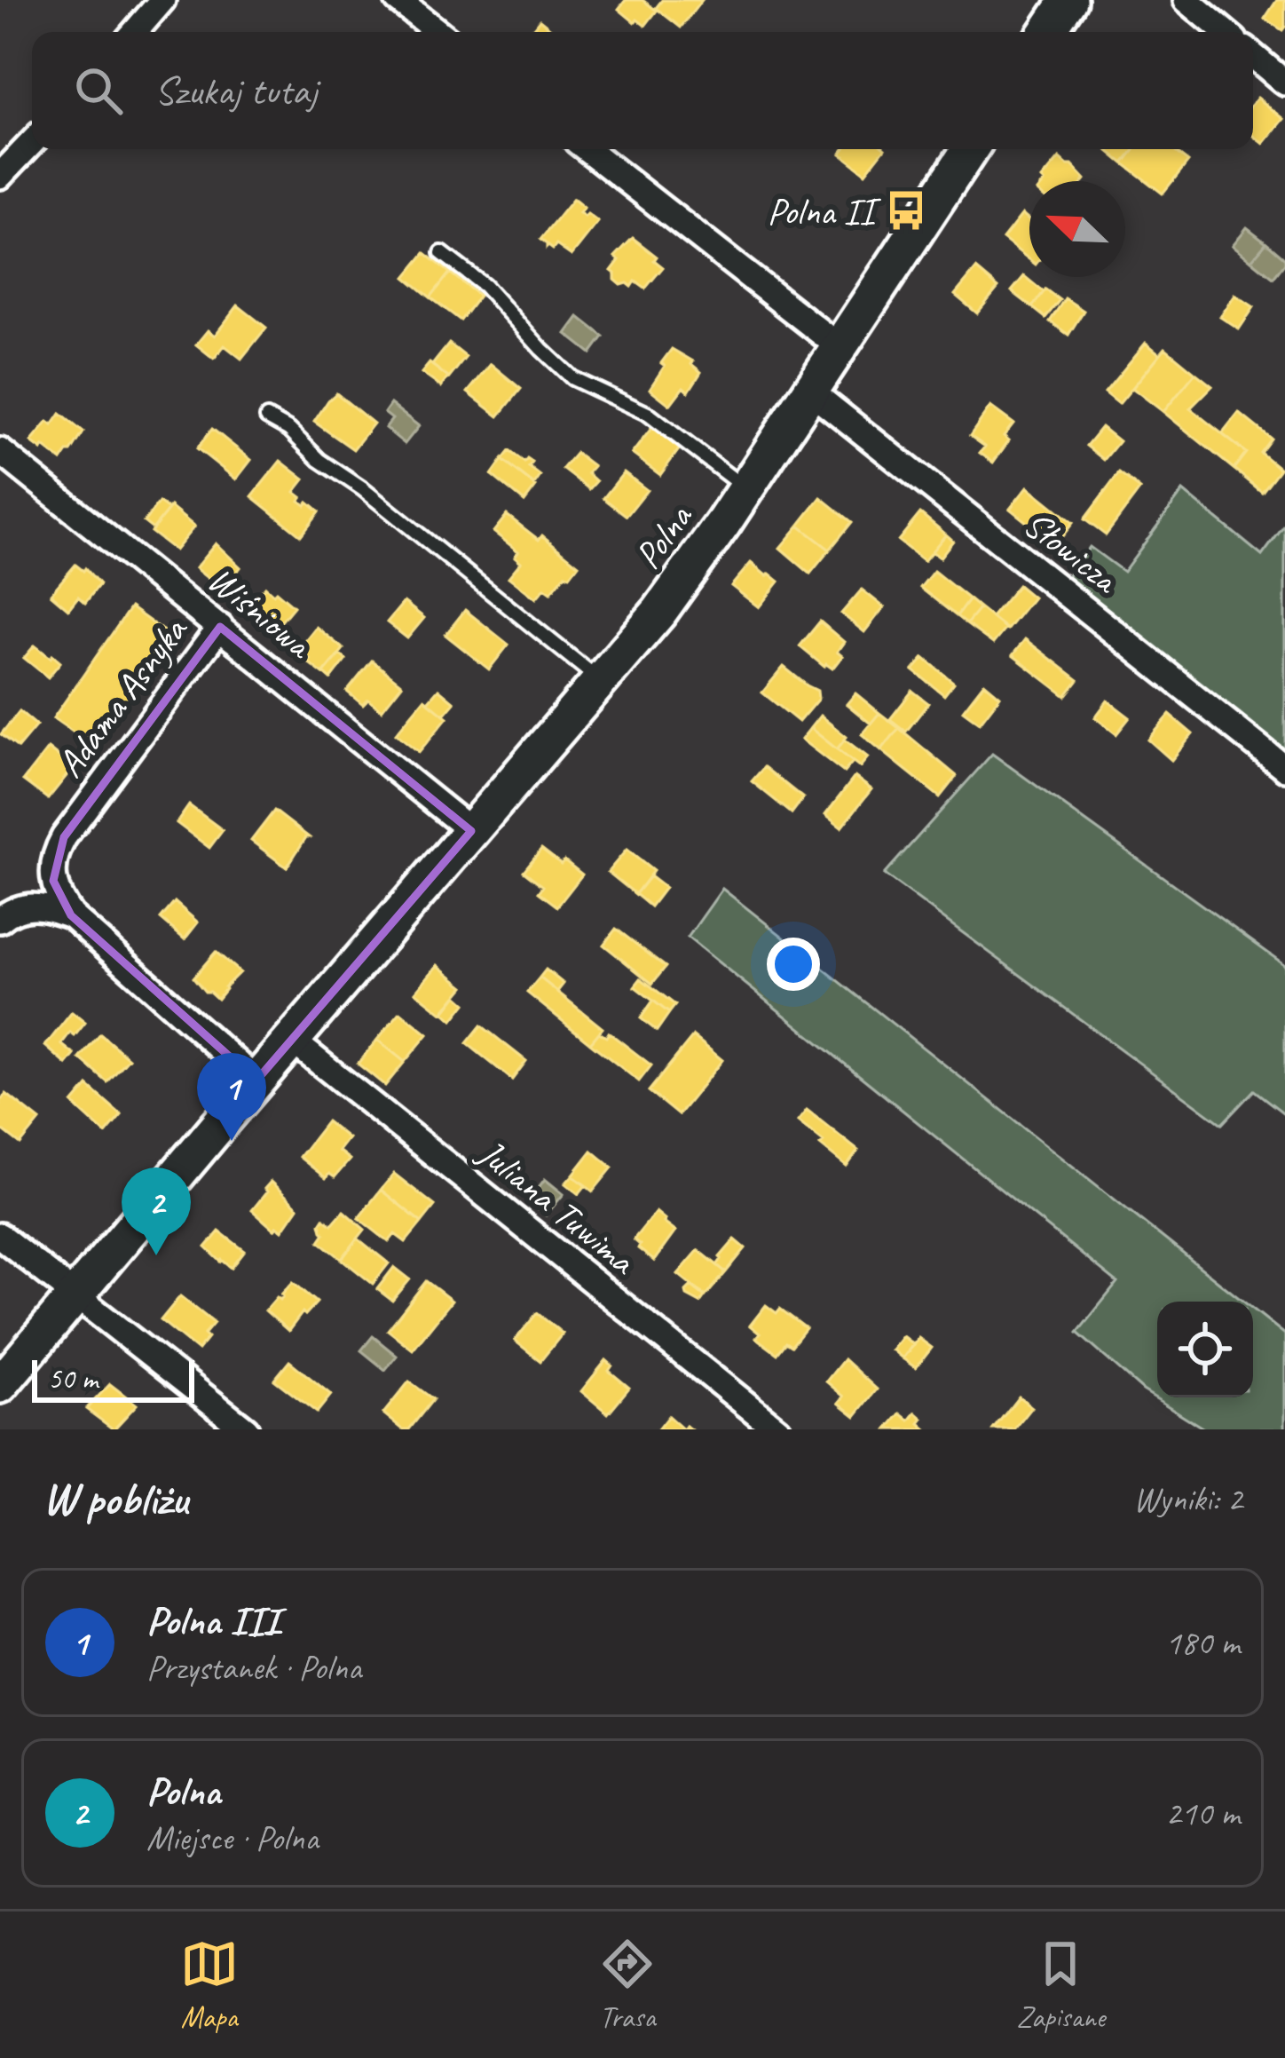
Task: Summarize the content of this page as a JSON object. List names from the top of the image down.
{
  "streets": {
    "street": [
      "Polna",
      "Słowicza",
      "Wiśniowa",
      "Adama Asnyka",
      "Juliana Tuwima"
    ]
  },
  "crossings": [
    ["Polna", "Słowicza"],
    ["Polna", "Wiśniowa"],
    ["Polna", "Juliana Tuwima"],
    ["Wiśniowa", "Adama Asnyka"]
  ],
  "places": {
    "bus stop": ["Polna II"]
  },
  "scale_bar": "50 m",
  "north": "top left",
  "page": {
    "search": "Szukaj tutaj",
    "pins": ["1", "2"],
    "scale": "50 m",
    "heading": ["W pobliżu", "Wyniki: 2"],
    "list": [
      {
        "mark": "1",
        "name": "Polna III",
        "note": "Przystanek · Polna",
        "value": "180 m"
      },
      {
        "mark": "2",
        "name": "Polna",
        "note": "Miejsce · Polna",
        "value": "210 m"
      }
    ],
    "nav": ["Mapa", "Trasa", "Zapisane"]
  }
}
